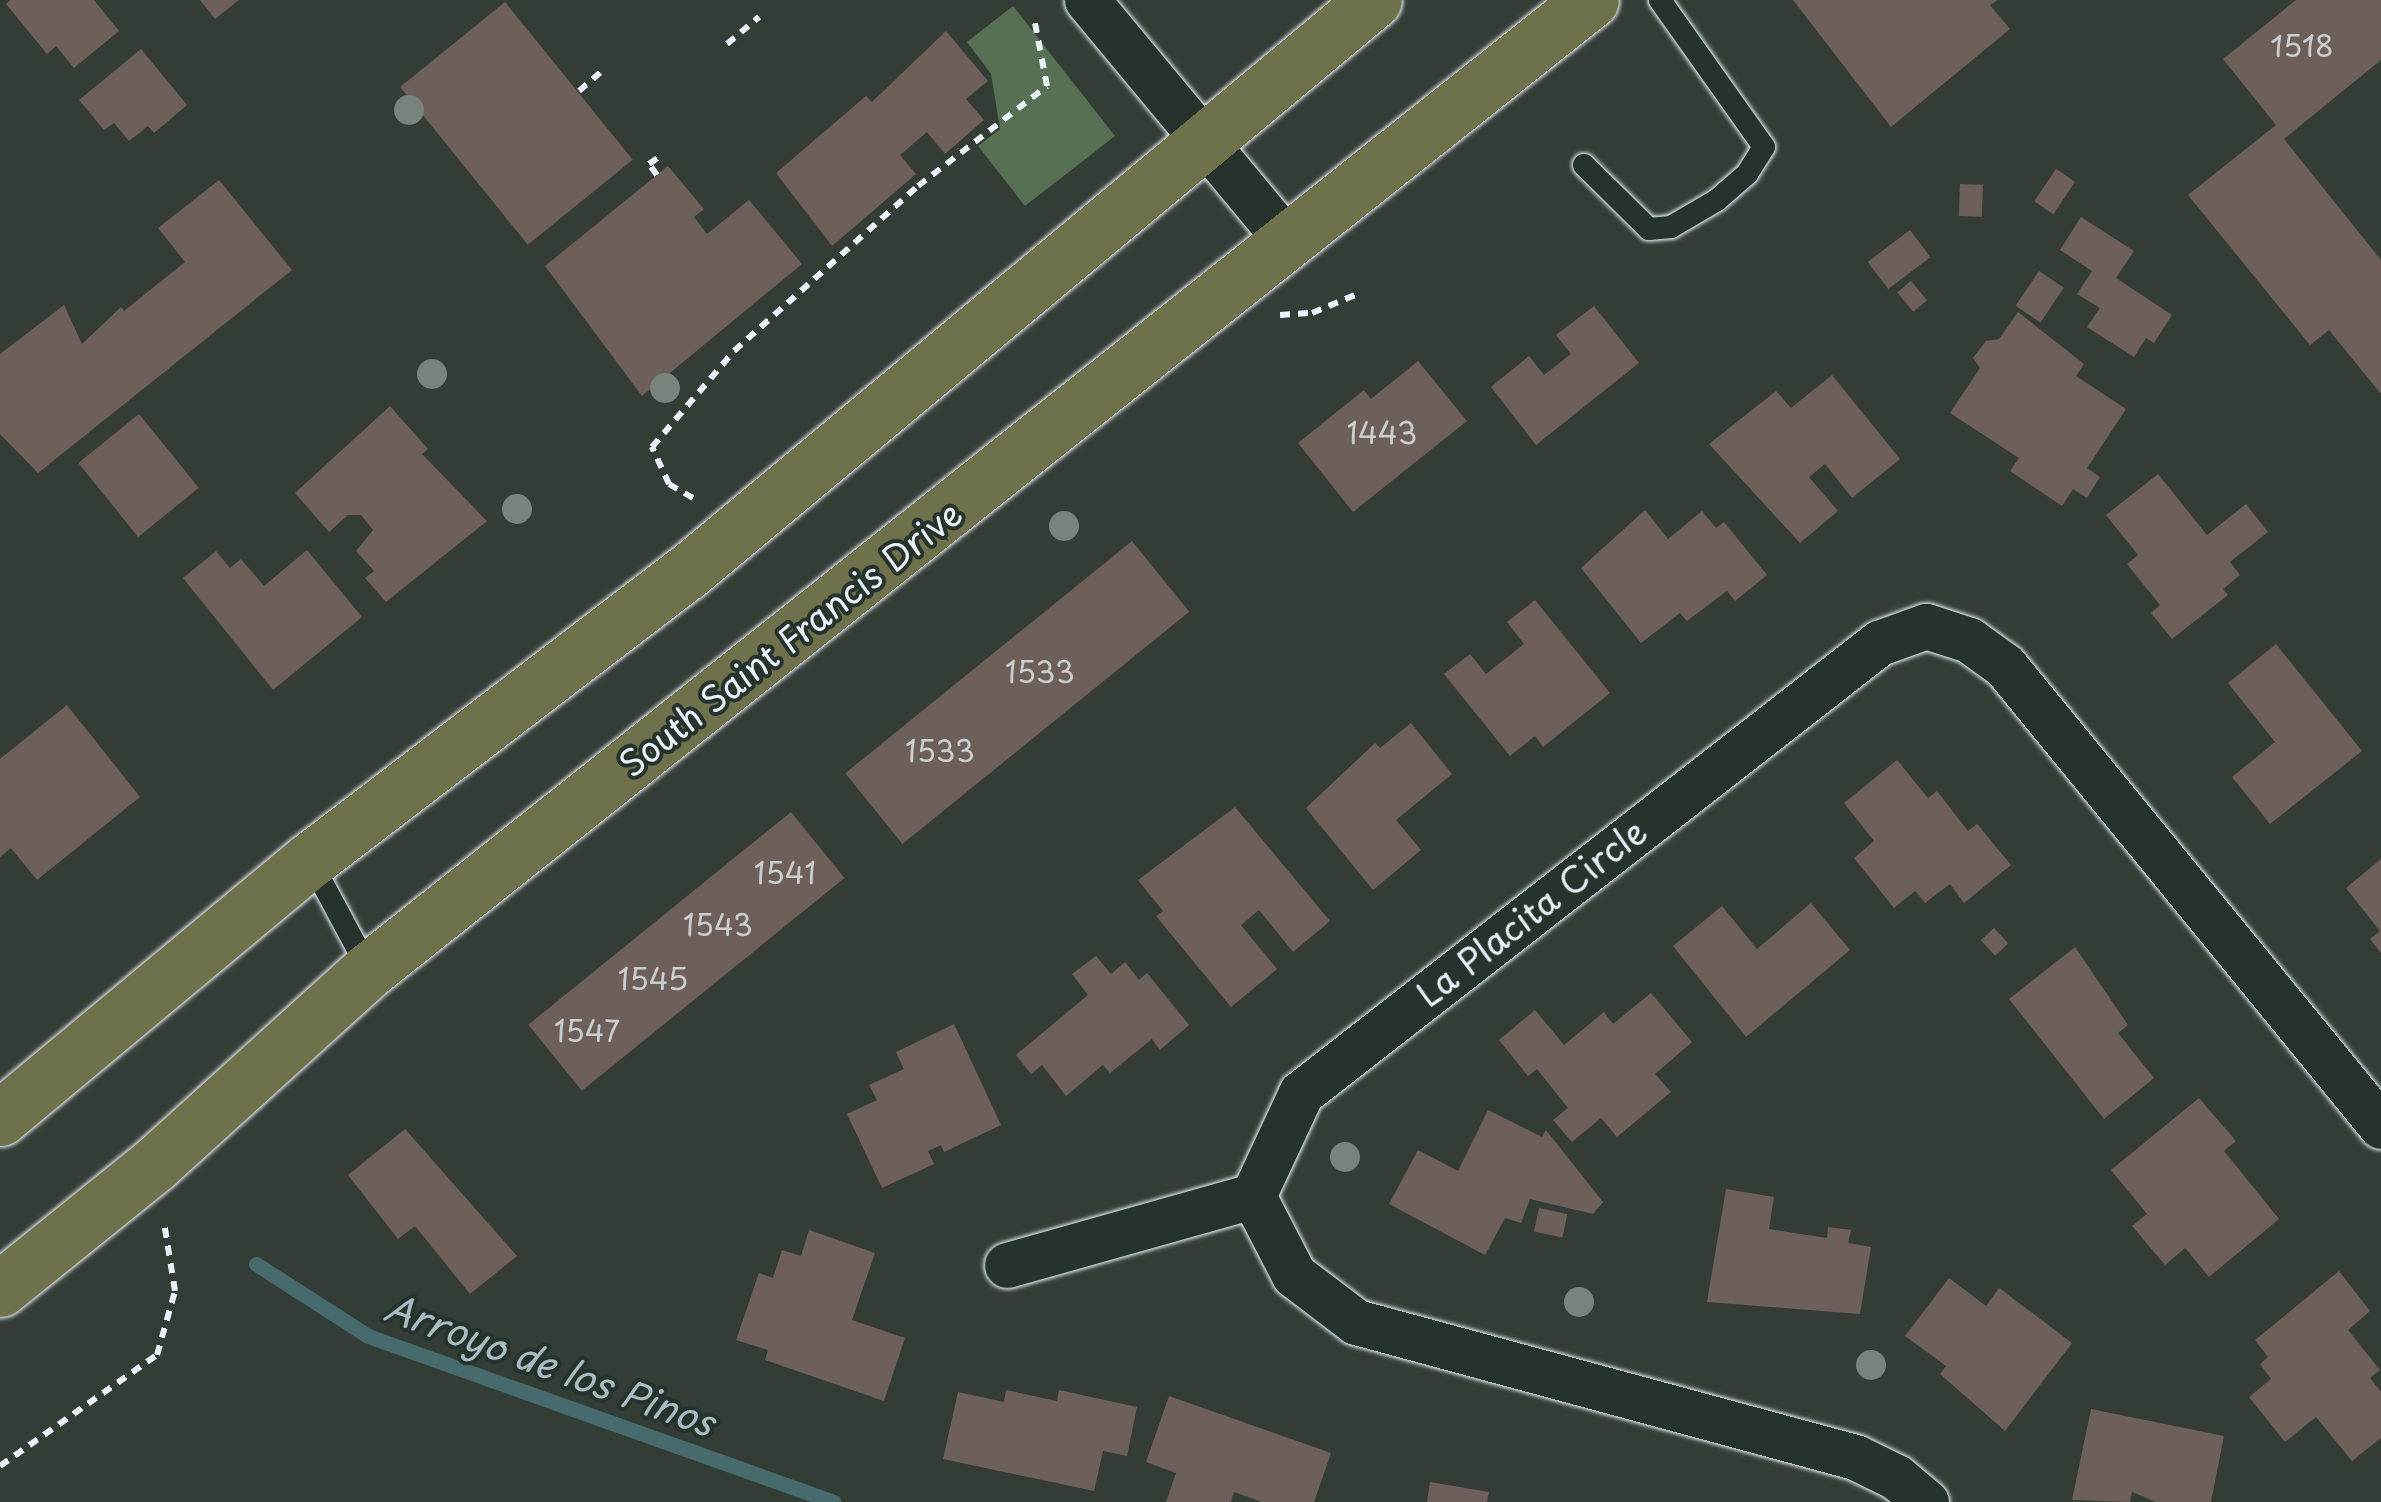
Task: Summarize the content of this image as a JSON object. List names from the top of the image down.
{
  "streets": {
    "highway": ["South Saint Francis Drive"],
    "street": ["La Placita Circle"]
  },
  "water": ["Arroyo de los Pinos"],
  "house_numbers": [
    "1518",
    "1443",
    "1533",
    "1533",
    "1541",
    "1543",
    "1545",
    "1547"
  ]
}
